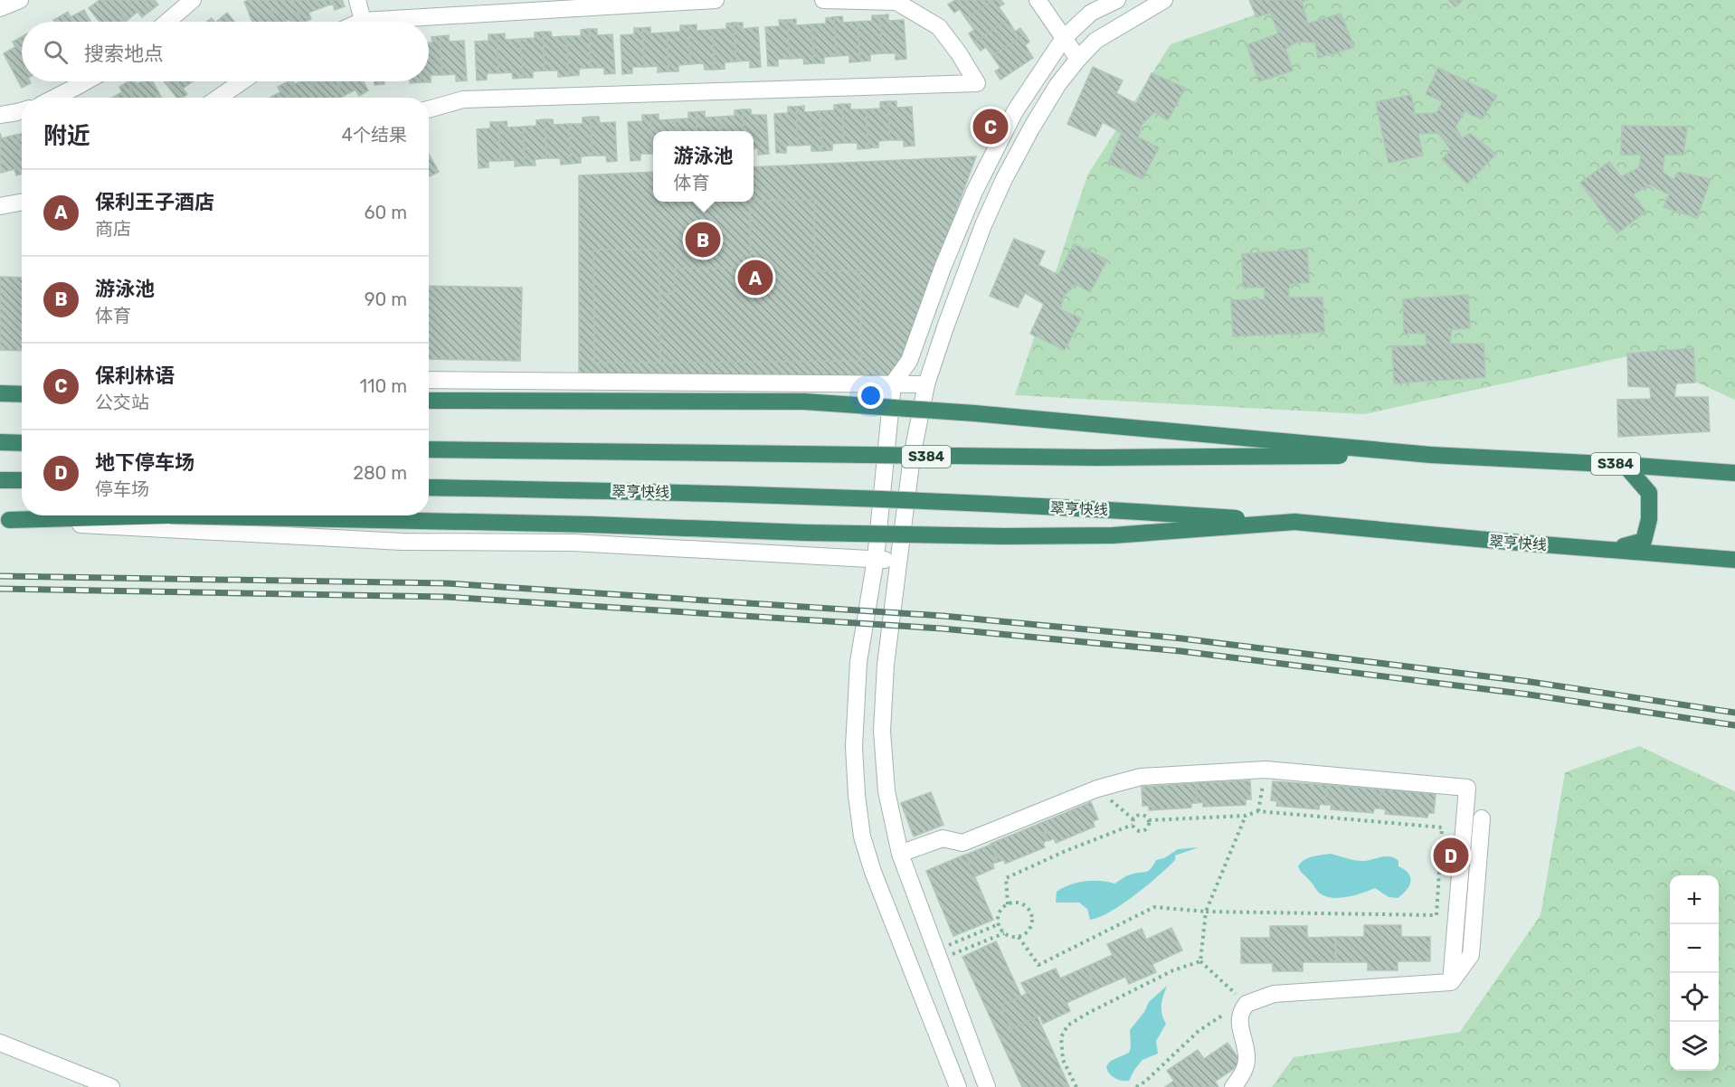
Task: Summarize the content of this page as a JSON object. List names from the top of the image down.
{
  "streets": {
    "highway": ["S384", "翠亨快线"]
  },
  "page": {
    "search": "搜索地点",
    "heading": ["附近", "4个结果"],
    "pins": [
      "C",
      "B",
      "A",
      "D"
    ],
    "popup": ["游泳池", "体育"],
    "list": [
      {
        "mark": "A",
        "name": "保利王子酒店",
        "note": "商店",
        "value": "60 m"
      },
      {
        "mark": "B",
        "name": "游泳池",
        "note": "体育",
        "value": "90 m"
      },
      {
        "mark": "C",
        "name": "保利林语",
        "note": "公交站",
        "value": "110 m"
      },
      {
        "mark": "D",
        "name": "地下停车场",
        "note": "停车场",
        "value": "280 m"
      }
    ],
    "map_buttons": ["+", "−"]
  }
}
